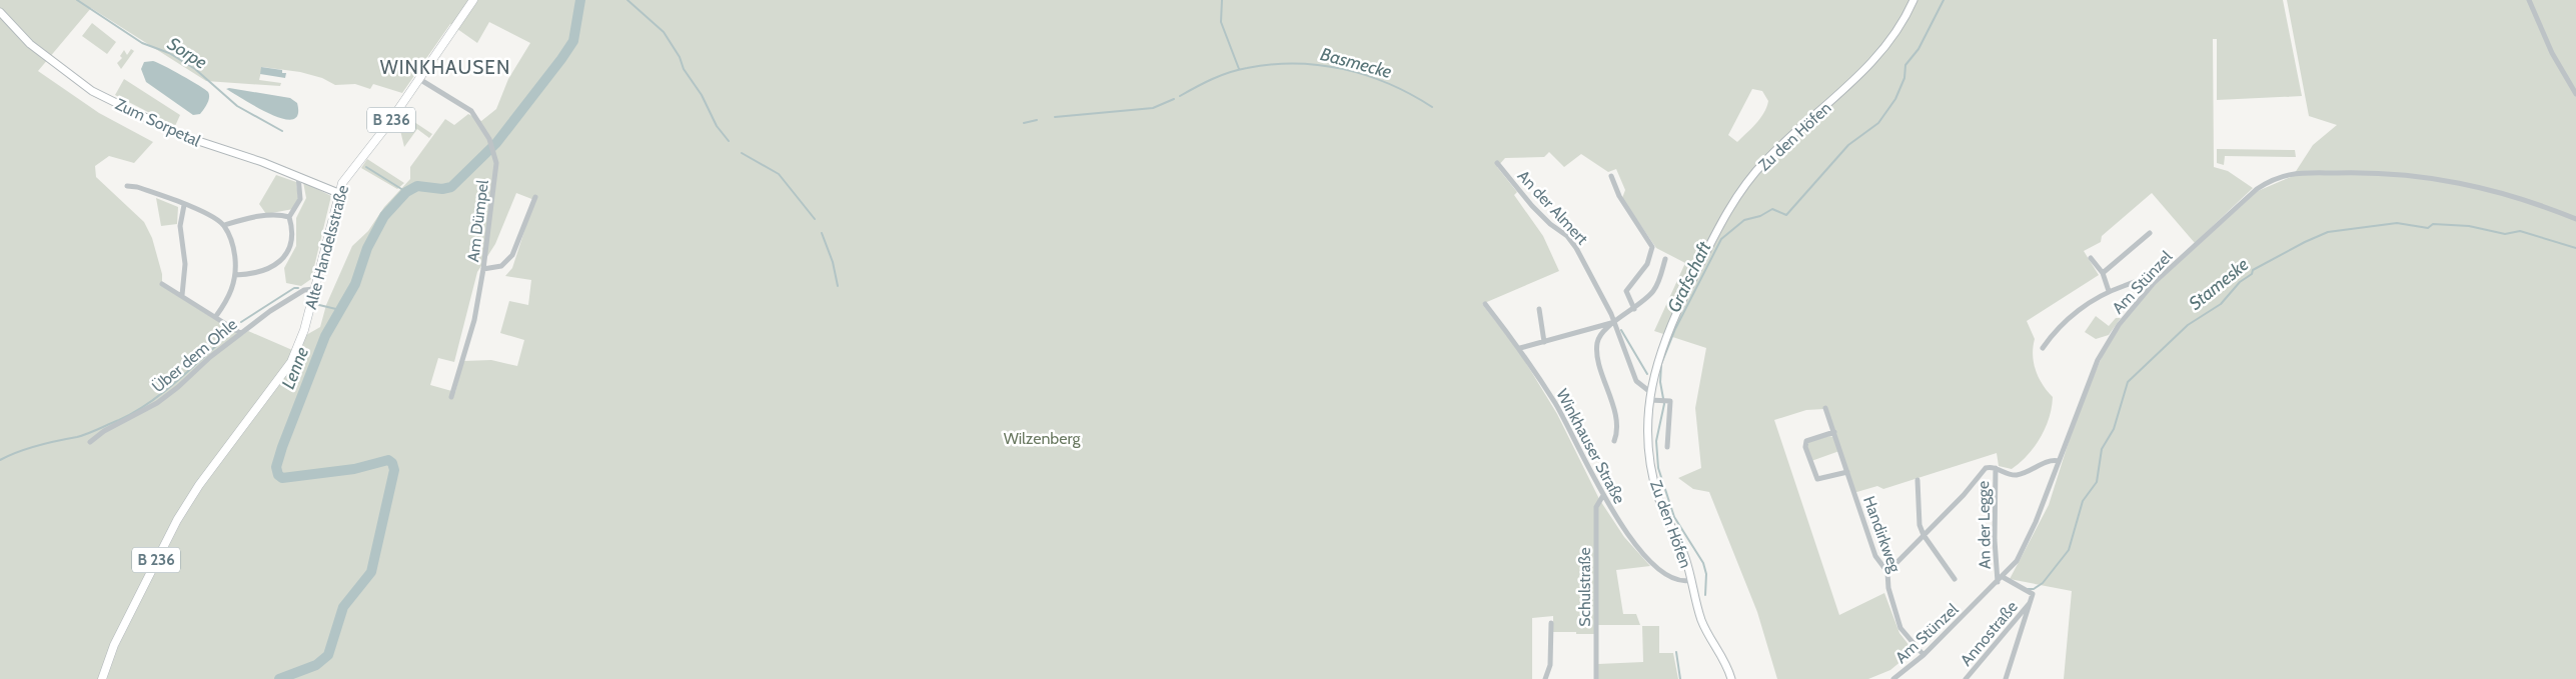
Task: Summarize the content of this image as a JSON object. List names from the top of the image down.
{
  "streets": {
    "main road": ["B 236", "Alte Handelsstraße"],
    "street": [
      "Zum Sorpetal",
      "Zu den Höfen",
      "An der Almert",
      "Am Dümpel",
      "Am Stünzel",
      "Über dem Ohle",
      "Winkhauser Straße",
      "An der Legge",
      "Handirkweg",
      "Schulstraße",
      "Annostraße"
    ]
  },
  "crossings": [
    ["Zum Sorpetal", "Alte Handelsstraße"],
    ["Zu den Höfen", "An der Almert"],
    ["Zu den Höfen", "Winkhauser Straße"],
    ["Am Dümpel", "Alte Handelsstraße"],
    ["Alte Handelsstraße", "Über dem Ohle"],
    ["Am Stünzel", "An der Legge"],
    ["Am Stünzel", "Handirkweg"],
    ["Winkhauser Straße", "Schulstraße"]
  ],
  "districts": ["WINKHAUSEN"],
  "water": [
    "Sorpe",
    "Basmecke",
    "Grafschaft",
    "Stameske",
    "Lenne"
  ],
  "parks": ["Wilzenberg"]
}
